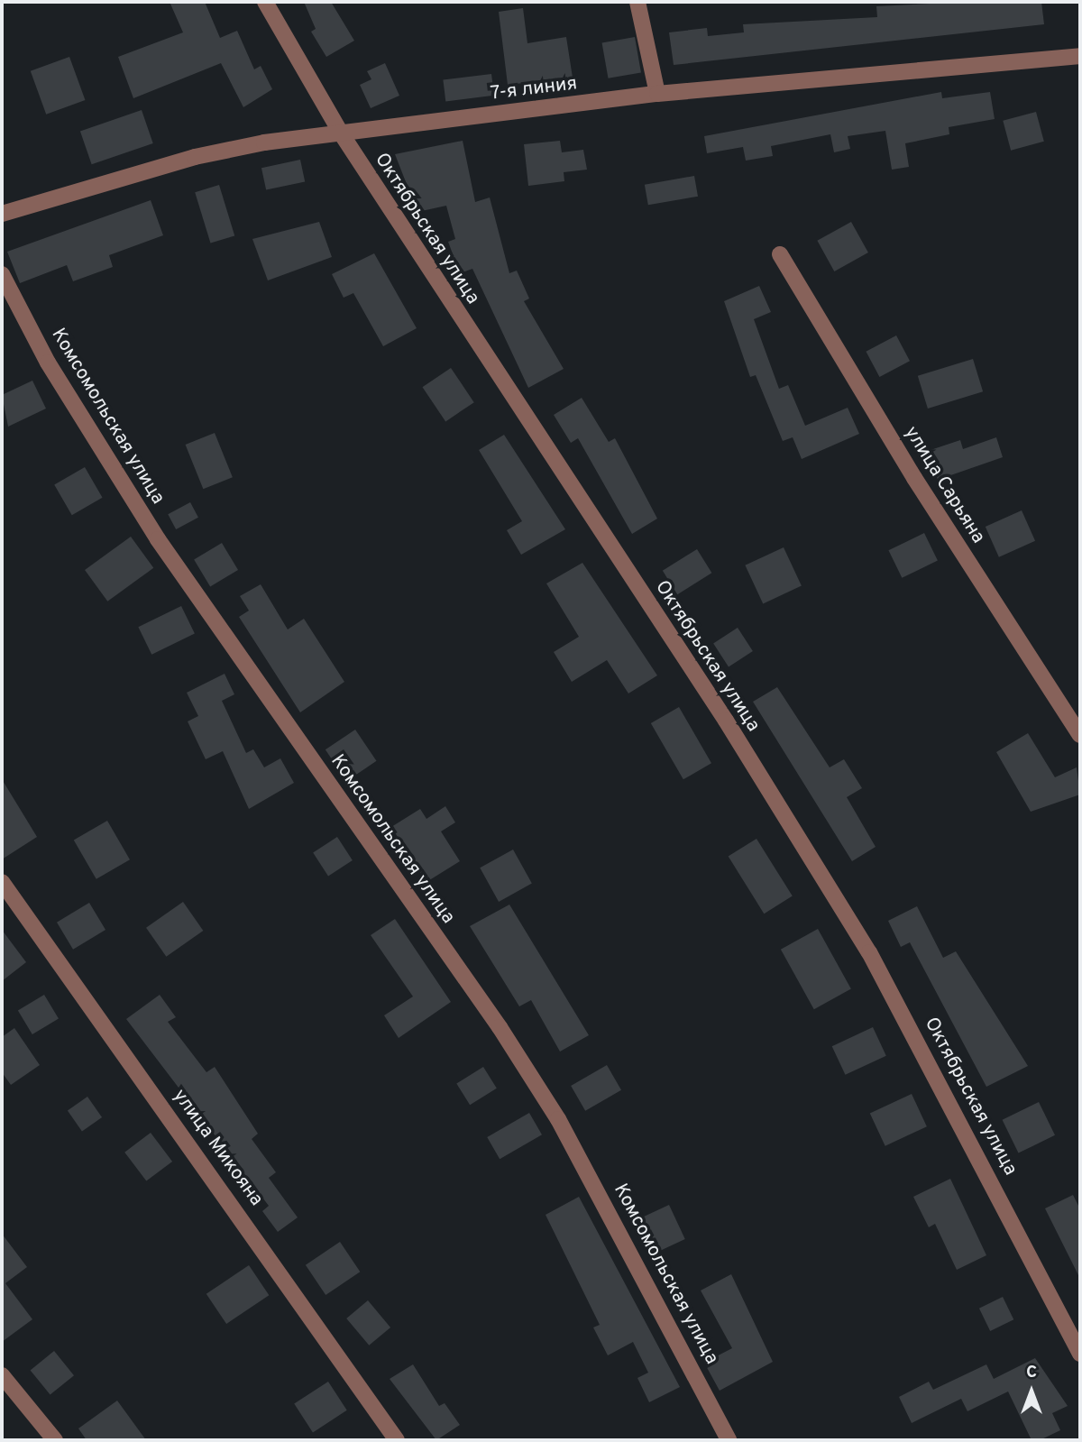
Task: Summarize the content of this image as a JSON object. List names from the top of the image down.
{
  "streets": {
    "street": [
      "7-я линия",
      "Октябрьская улица",
      "Комсомольская улица",
      "улица Сарьяна",
      "улица Микояна"
    ]
  },
  "crossings": [
    ["7-я линия", "Октябрьская улица"]
  ],
  "north": "top"
}
